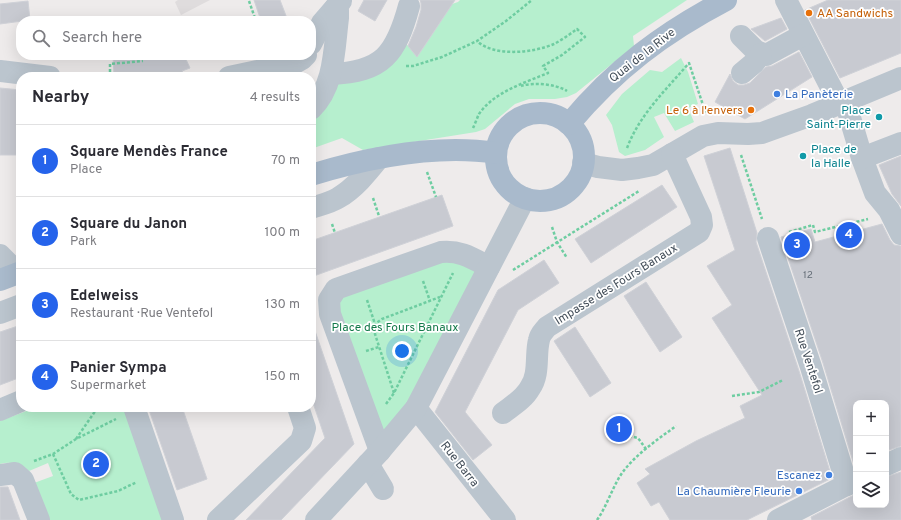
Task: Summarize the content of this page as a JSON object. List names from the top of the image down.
{
  "streets": {
    "main road": ["Quai de la Rive"],
    "street": ["Impasse des Fours Banaux", "Rue Ventefol", "Rue Barra"]
  },
  "parks": ["Place des Fours Banaux"],
  "places": [
    "AA Sandwichs",
    "La Panèterie",
    "Le 6 à l'envers",
    "Place Saint-Pierre",
    "Place de la Halle",
    "Escanez",
    "La Chaumière Fleurie"
  ],
  "house_numbers": ["12"],
  "page": {
    "search": "Search here",
    "heading": ["Nearby", "4 results"],
    "list": [
      {
        "mark": "1",
        "name": "Square Mendès France",
        "note": "Place",
        "value": "70 m"
      },
      {
        "mark": "2",
        "name": "Square du Janon",
        "note": "Park",
        "value": "100 m"
      },
      {
        "mark": "3",
        "name": "Edelweiss",
        "note": "Restaurant · Rue Ventefol",
        "value": "130 m"
      },
      {
        "mark": "4",
        "name": "Panier Sympa",
        "note": "Supermarket",
        "value": "150 m"
      }
    ],
    "pins": [
      "4",
      "3",
      "1",
      "2"
    ],
    "map_buttons": ["+", "−"]
  }
}
